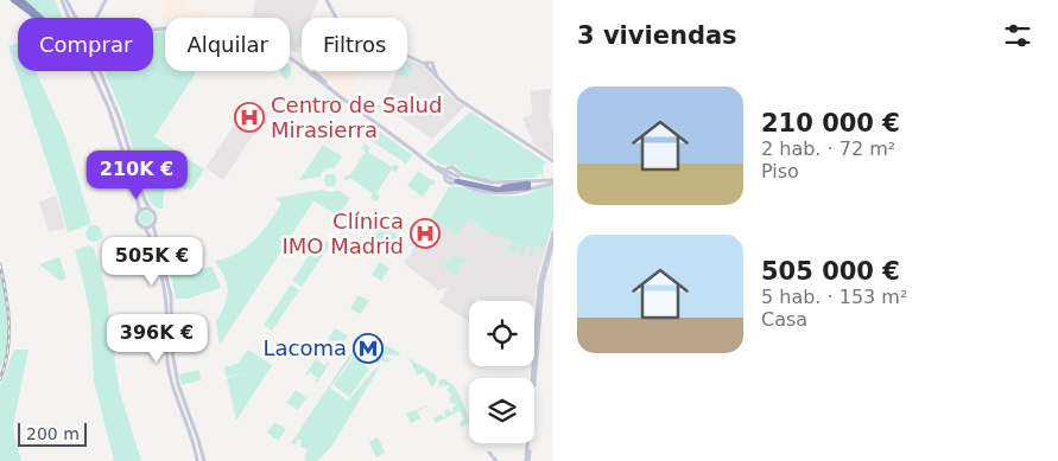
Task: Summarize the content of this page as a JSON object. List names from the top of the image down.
{
  "places": {
    "hospital": ["Centro de Salud Mirasierra", "Clínica IMO Madrid"],
    "metro station": ["Lacoma"]
  },
  "scale_bar": "200 m",
  "page": {
    "heading": "3 viviendas",
    "chip": ["Comprar", "Alquilar", "Filtros"],
    "list": [
      {
        "name": "210 000 €",
        "note": "2 hab. · 72 m² · Piso"
      },
      {
        "name": "505 000 €",
        "note": "5 hab. · 153 m² · Casa"
      }
    ],
    "price": ["210K €", "505K €", "396K €"],
    "scale": "200 m"
  }
}
